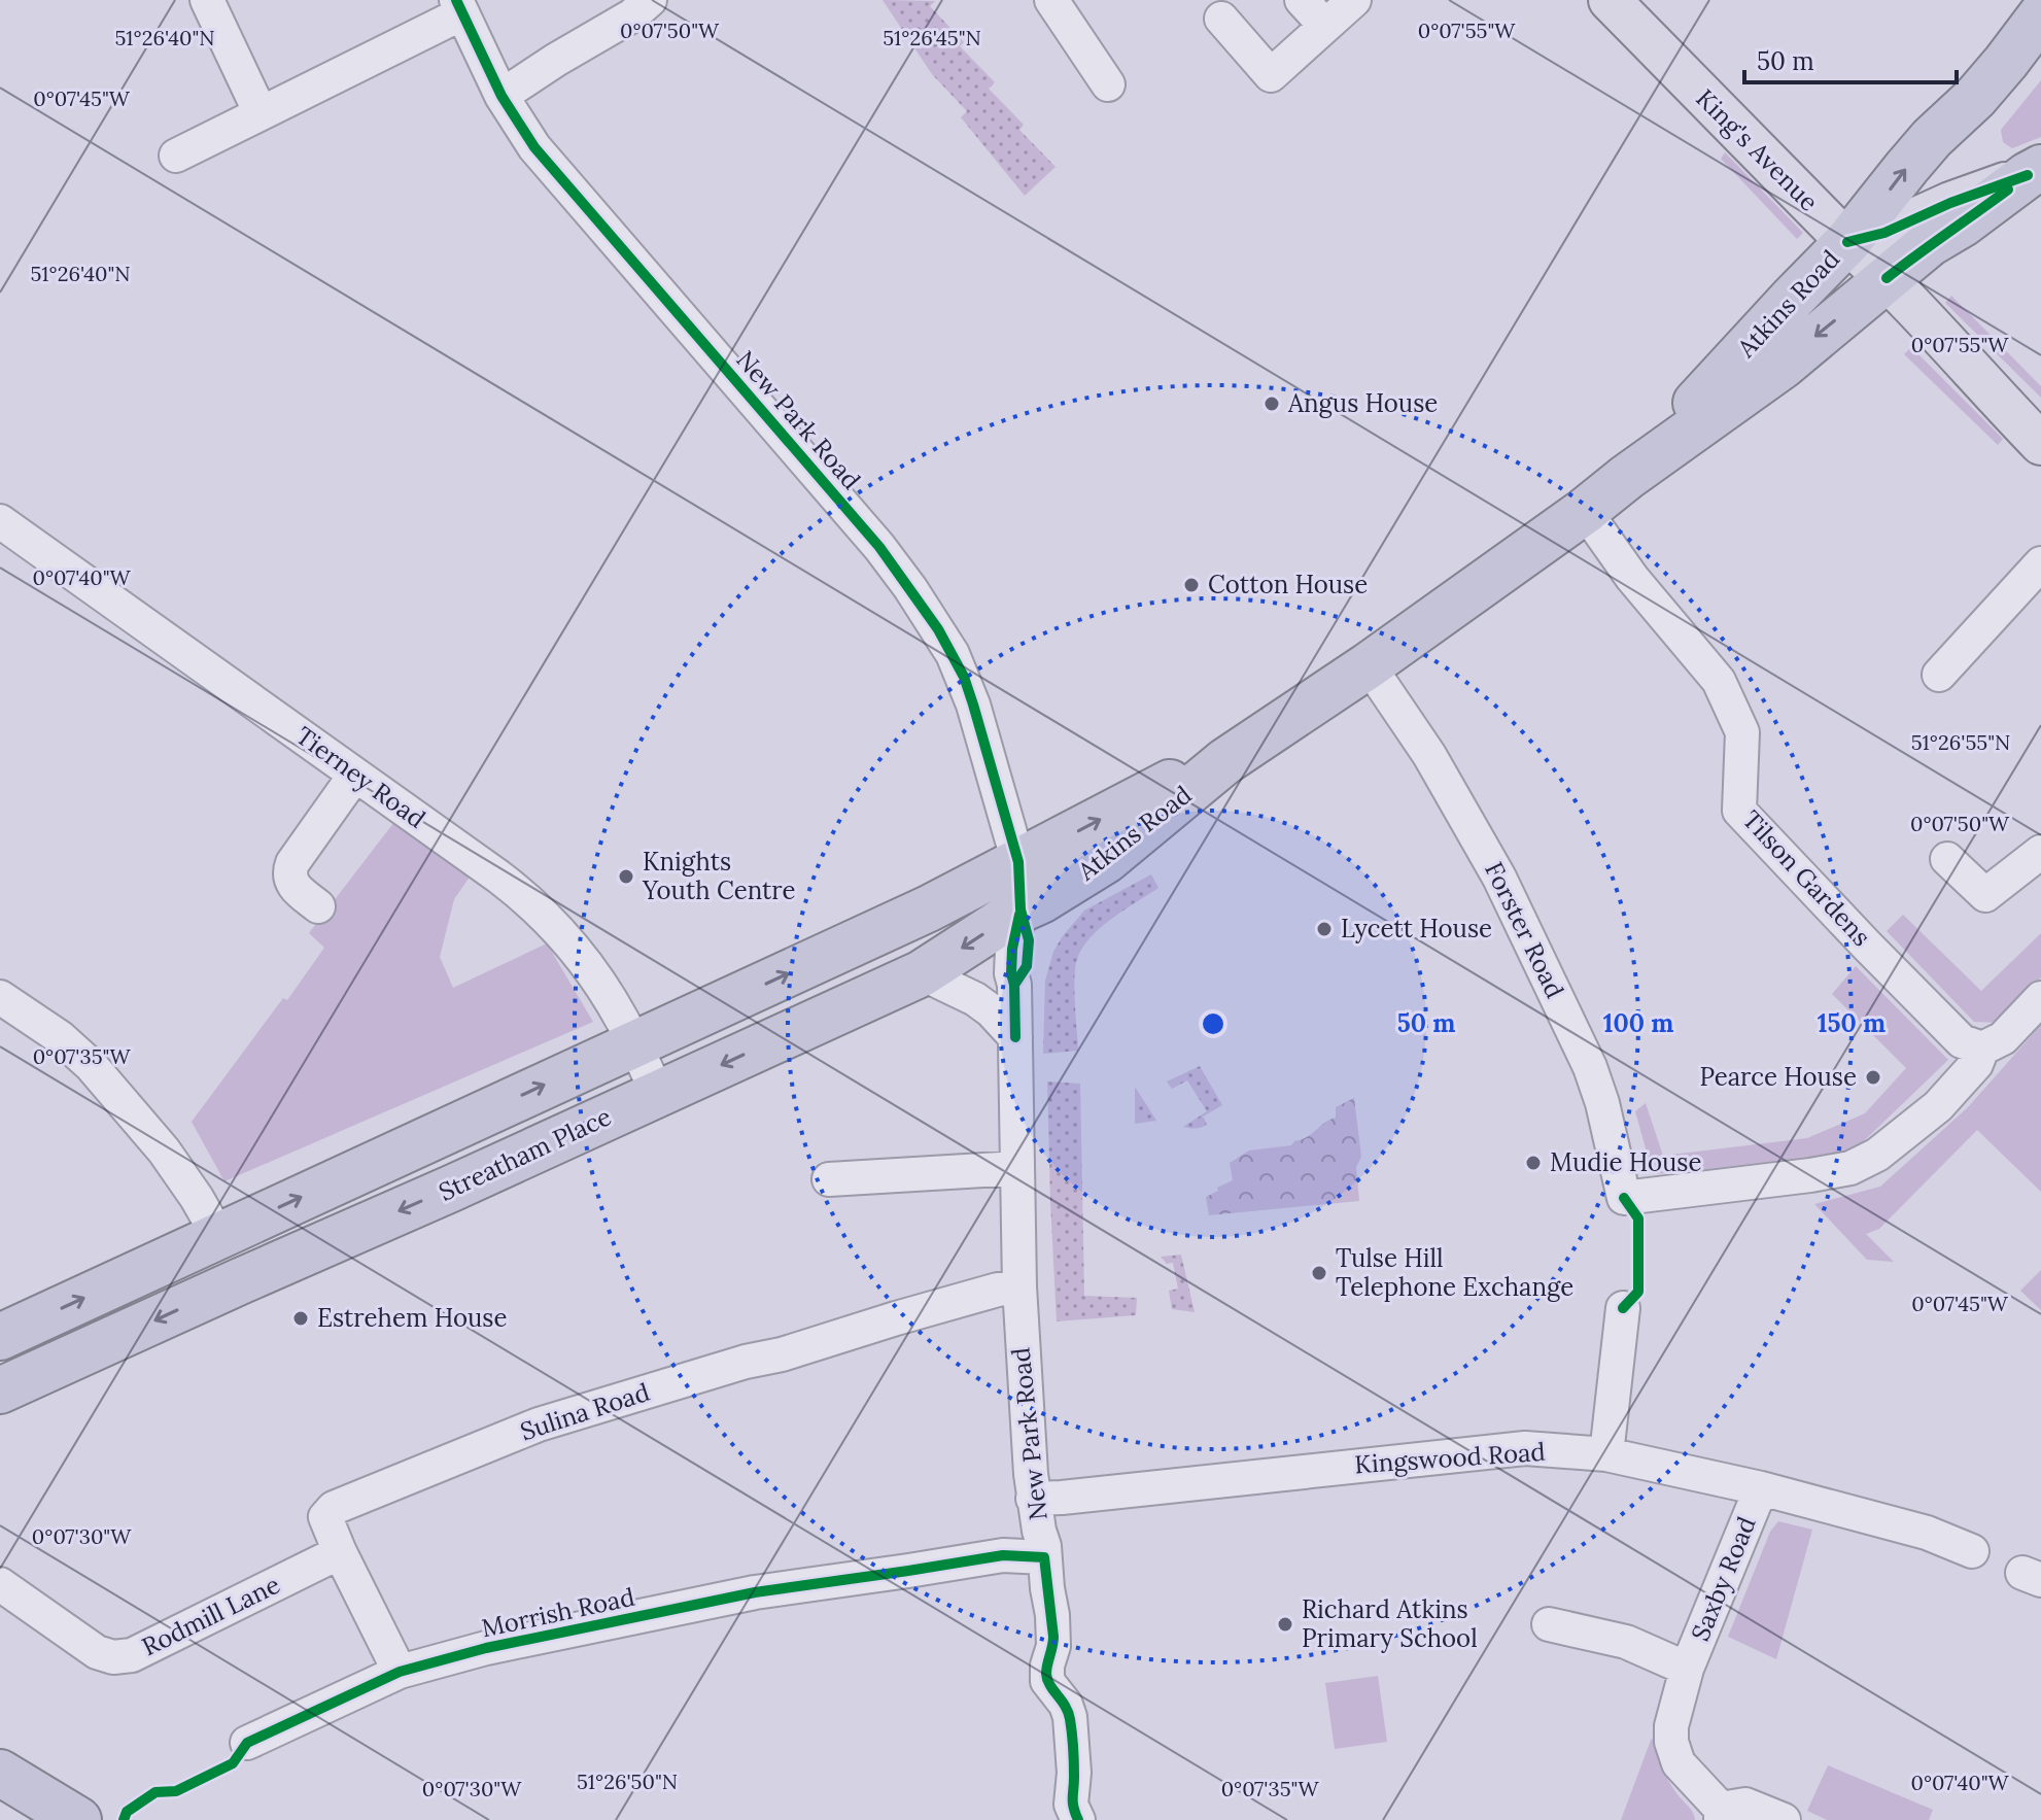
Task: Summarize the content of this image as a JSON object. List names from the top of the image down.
{
  "streets": {
    "highway": ["Atkins Road", "Streatham Place"],
    "main road": ["King's Avenue"],
    "street": [
      "New Park Road",
      "Tierney Road",
      "Tilson Gardens",
      "Forster Road",
      "Sulina Road",
      "Kingswood Road",
      "Saxby Road",
      "Morrish Road",
      "Rodmill Lane"
    ]
  },
  "crossings": [
    ["King's Avenue", "Atkins Road"],
    ["Atkins Road", "New Park Road"],
    ["Atkins Road", "Tilson Gardens"],
    ["Atkins Road", "Forster Road"],
    ["Atkins Road", "Streatham Place"],
    ["New Park Road", "Streatham Place"],
    ["New Park Road", "Sulina Road"],
    ["New Park Road", "Kingswood Road"],
    ["New Park Road", "Morrish Road"],
    ["Tierney Road", "Streatham Place"],
    ["Tilson Gardens", "Forster Road"],
    ["Sulina Road", "Morrish Road"],
    ["Sulina Road", "Rodmill Lane"],
    ["Kingswood Road", "Saxby Road"]
  ],
  "places": [
    "Angus House",
    "Cotton House",
    "Knights Youth Centre",
    "Lycett House",
    "Pearce House",
    "Mudie House",
    "Tulse Hill Telephone Exchange",
    "Estrehem House",
    "Richard Atkins Primary School"
  ],
  "scale_bar": "50 m",
  "coordinates": [
    "0°07'50\"W",
    "0°07'55\"W",
    "51°26'45\"N",
    "51°26'40\"N",
    "0°07'45\"W",
    "0°07'40\"W",
    "51°26'55\"N",
    "0°07'35\"W",
    "0°07'30\"W",
    "51°26'50\"N"
  ],
  "rings": ["50 m", "100 m", "150 m"]
}
